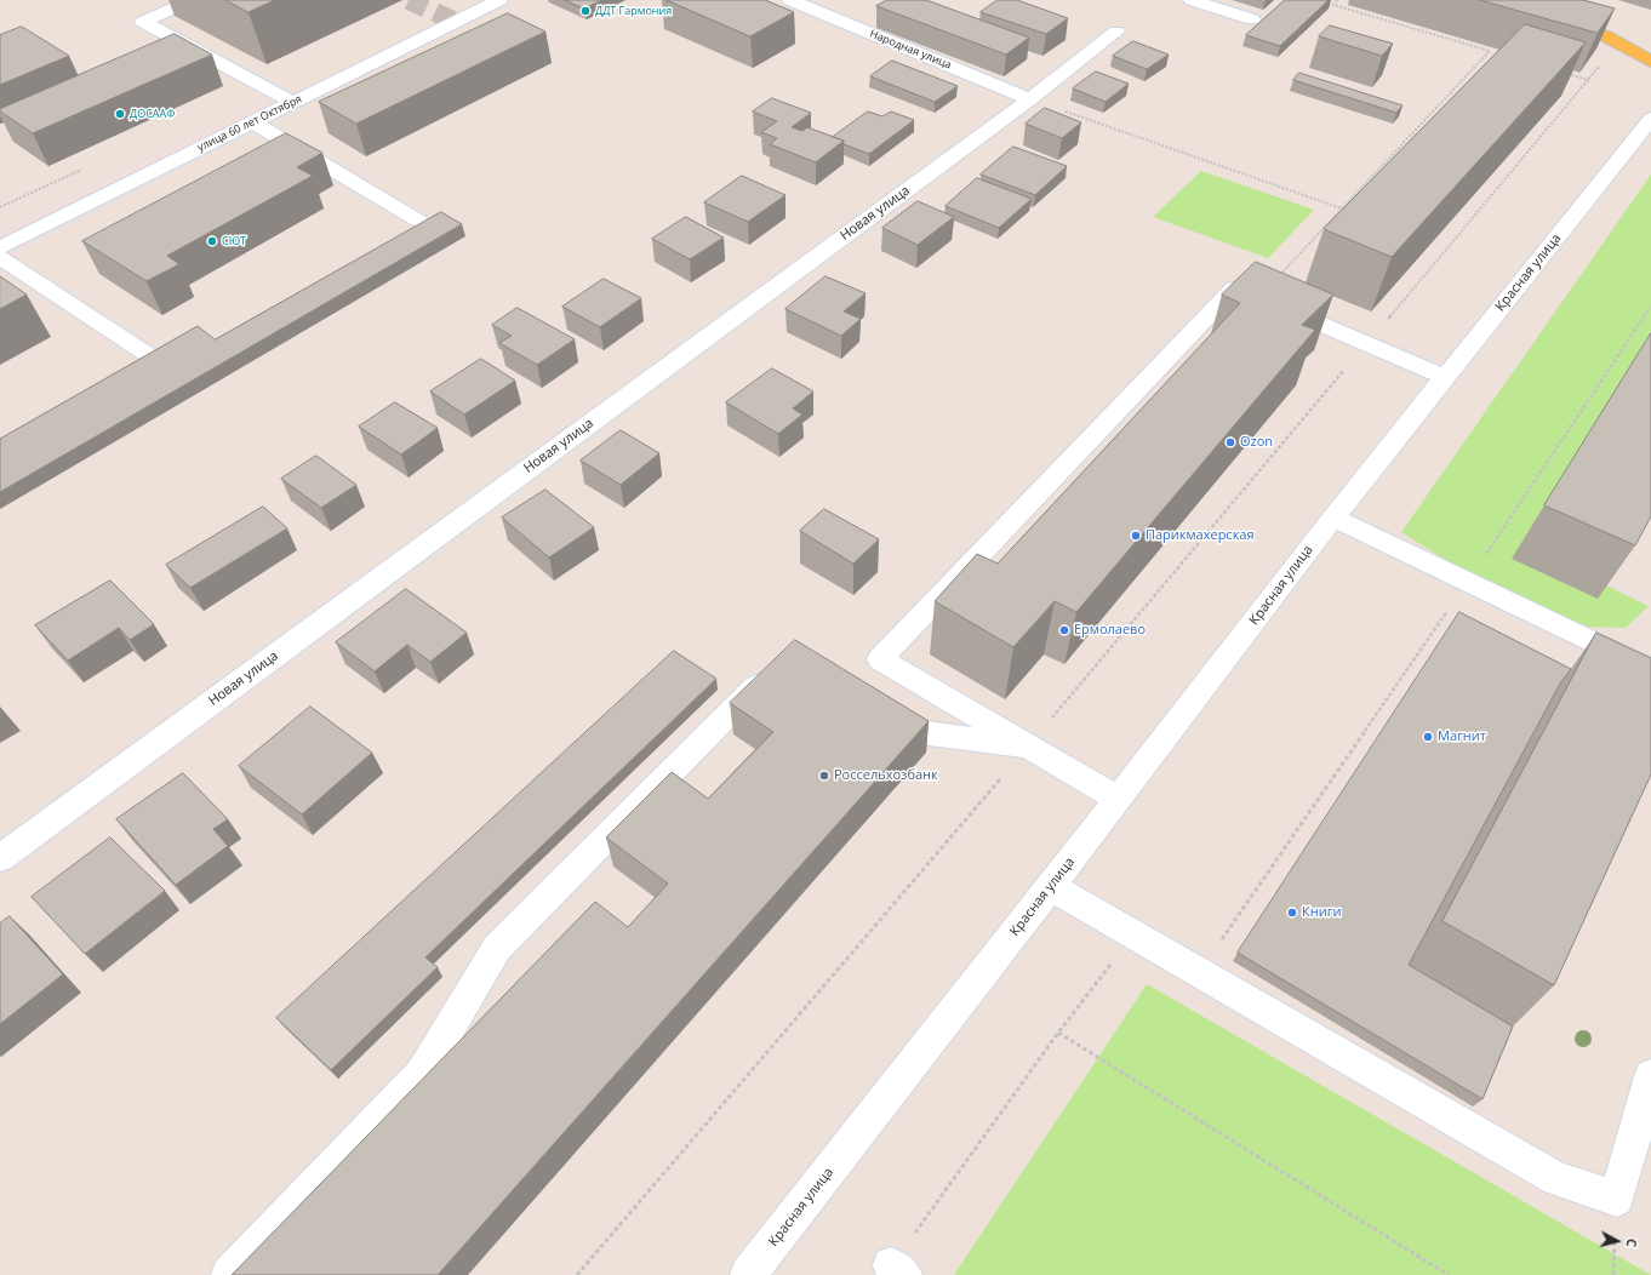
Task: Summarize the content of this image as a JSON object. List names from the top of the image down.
{
  "streets": {
    "street": [
      "Народная улица",
      "улица 60 лет Октября",
      "Новая улица",
      "Красная улица"
    ]
  },
  "crossings": [
    ["Народная улица", "Новая улица"]
  ],
  "places": [
    "ДДТ Гармония",
    "ДОСААФ",
    "СЮТ",
    "Ozon",
    "Парикмахерская",
    "Ермолаево",
    "Магнит",
    "Россельхозбанк",
    "Книги"
  ],
  "north": "right"
}
